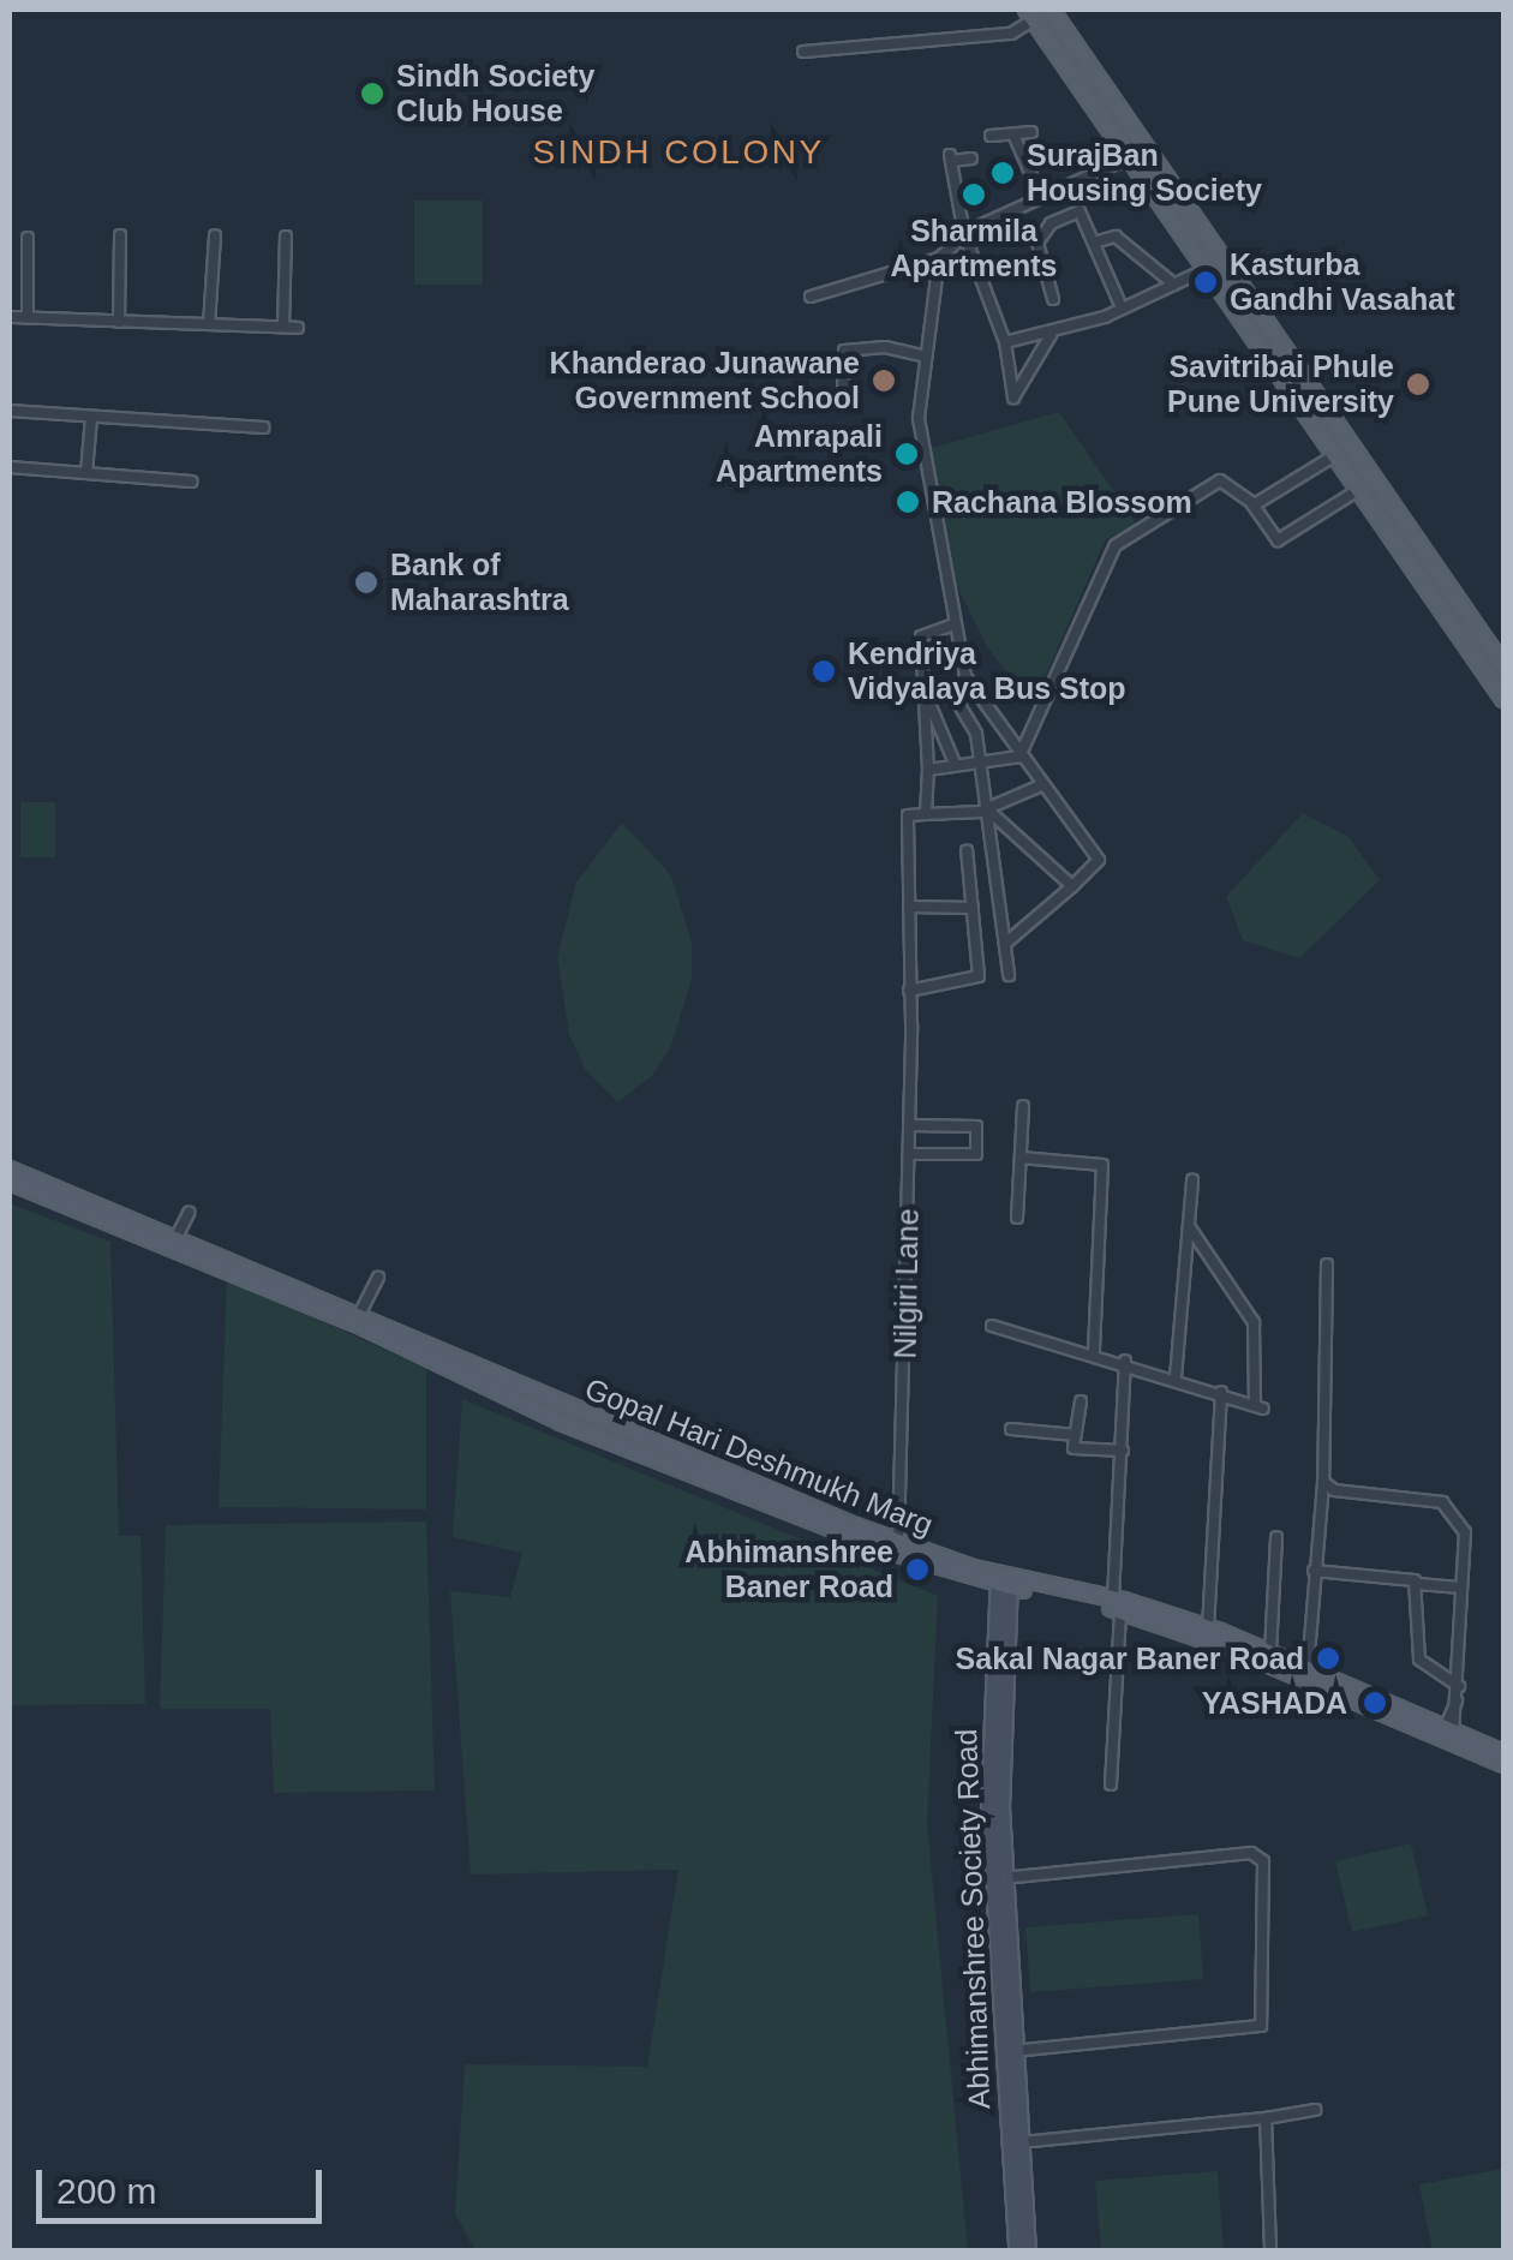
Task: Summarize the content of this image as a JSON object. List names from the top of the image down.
{
  "streets": {
    "main road": ["Gopal Hari Deshmukh Marg"],
    "street": ["Nilgiri Lane", "Abhimanshree Society Road"]
  },
  "crossings": [
    ["Nilgiri Lane", "Gopal Hari Deshmukh Marg"],
    ["Gopal Hari Deshmukh Marg", "Abhimanshree Society Road"]
  ],
  "districts": ["SINDH COLONY"],
  "places": [
    "Sindh Society Club House",
    "SurajBan Housing Society",
    "Sharmila Apartments",
    "Kasturba Gandhi Vasahat",
    "Khanderao Junawane Government School",
    "Savitribai Phule Pune University",
    "Amrapali Apartments",
    "Rachana Blossom",
    "Bank of Maharashtra",
    "Kendriya Vidyalaya Bus Stop",
    "Abhimanshree Baner Road",
    "Sakal Nagar Baner Road",
    "YASHADA"
  ],
  "scale_bar": "200 m"
}
